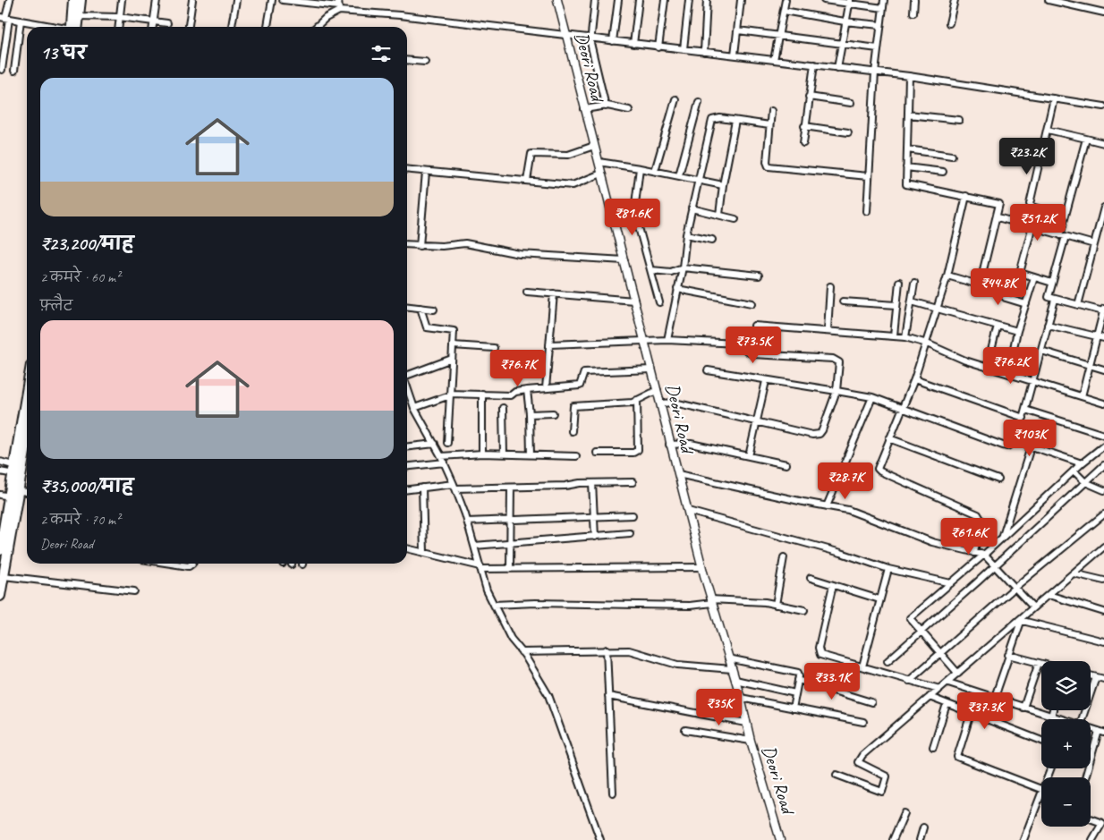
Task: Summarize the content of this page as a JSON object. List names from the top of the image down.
{
  "streets": {
    "street": ["Deori Road"]
  },
  "page": {
    "heading": "13 घर",
    "list": [
      {
        "name": "₹23,200/माह",
        "note": "2 कमरे · 60 m² · फ़्लैट"
      },
      {
        "name": "₹35,000/माह",
        "note": "2 कमरे · 70 m² · Deori Road"
      }
    ],
    "price": [
      "₹23.2K",
      "₹81.6K",
      "₹51.2K",
      "₹44.8K",
      "₹73.5K",
      "₹76.2K",
      "₹76.7K",
      "₹103K",
      "₹28.7K",
      "₹61.6K",
      "₹33.1K",
      "₹35K",
      "₹37.3K"
    ],
    "map_buttons": ["+", "−"]
  }
}
